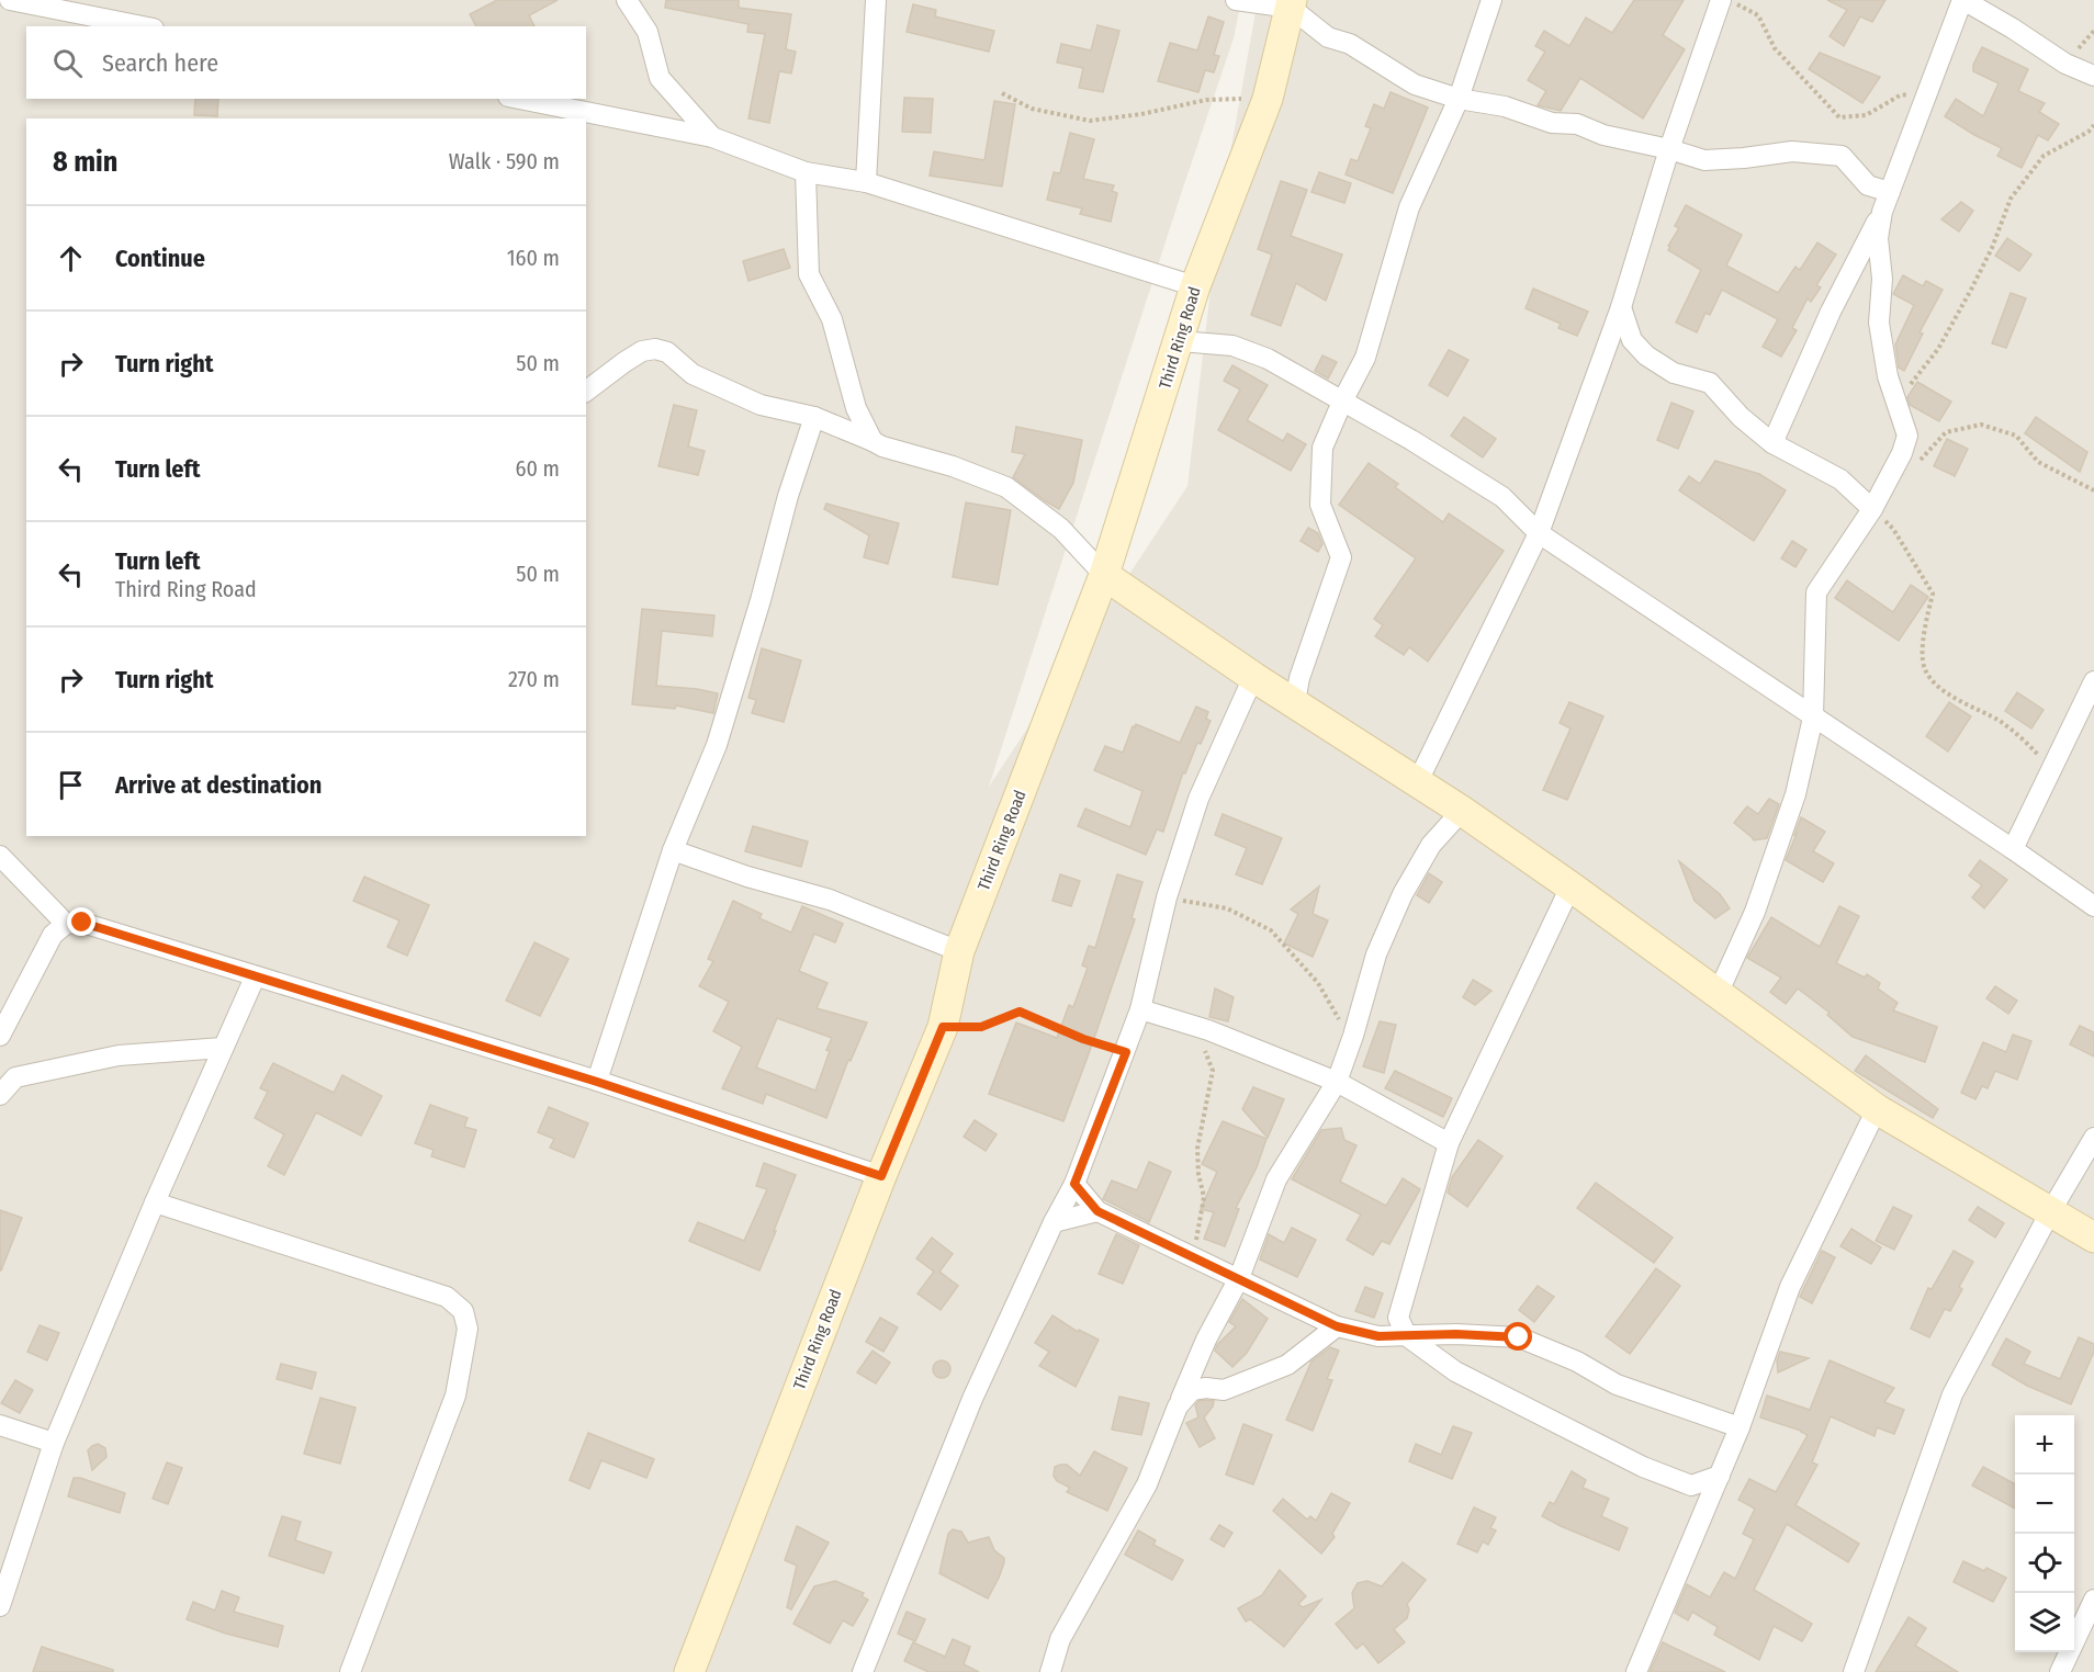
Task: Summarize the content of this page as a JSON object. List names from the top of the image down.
{
  "streets": {
    "street": ["Third Ring Road"]
  },
  "page": {
    "search": "Search here",
    "heading": ["8 min", "Walk · 590 m"],
    "list": [
      ["Continue", "160 m"],
      ["Turn right", "50 m"],
      ["Turn left", "60 m"],
      ["Turn left", "Third Ring Road", "50 m"],
      ["Turn right", "270 m"],
      "Arrive at destination"
    ],
    "map_buttons": ["+", "−"]
  }
}
